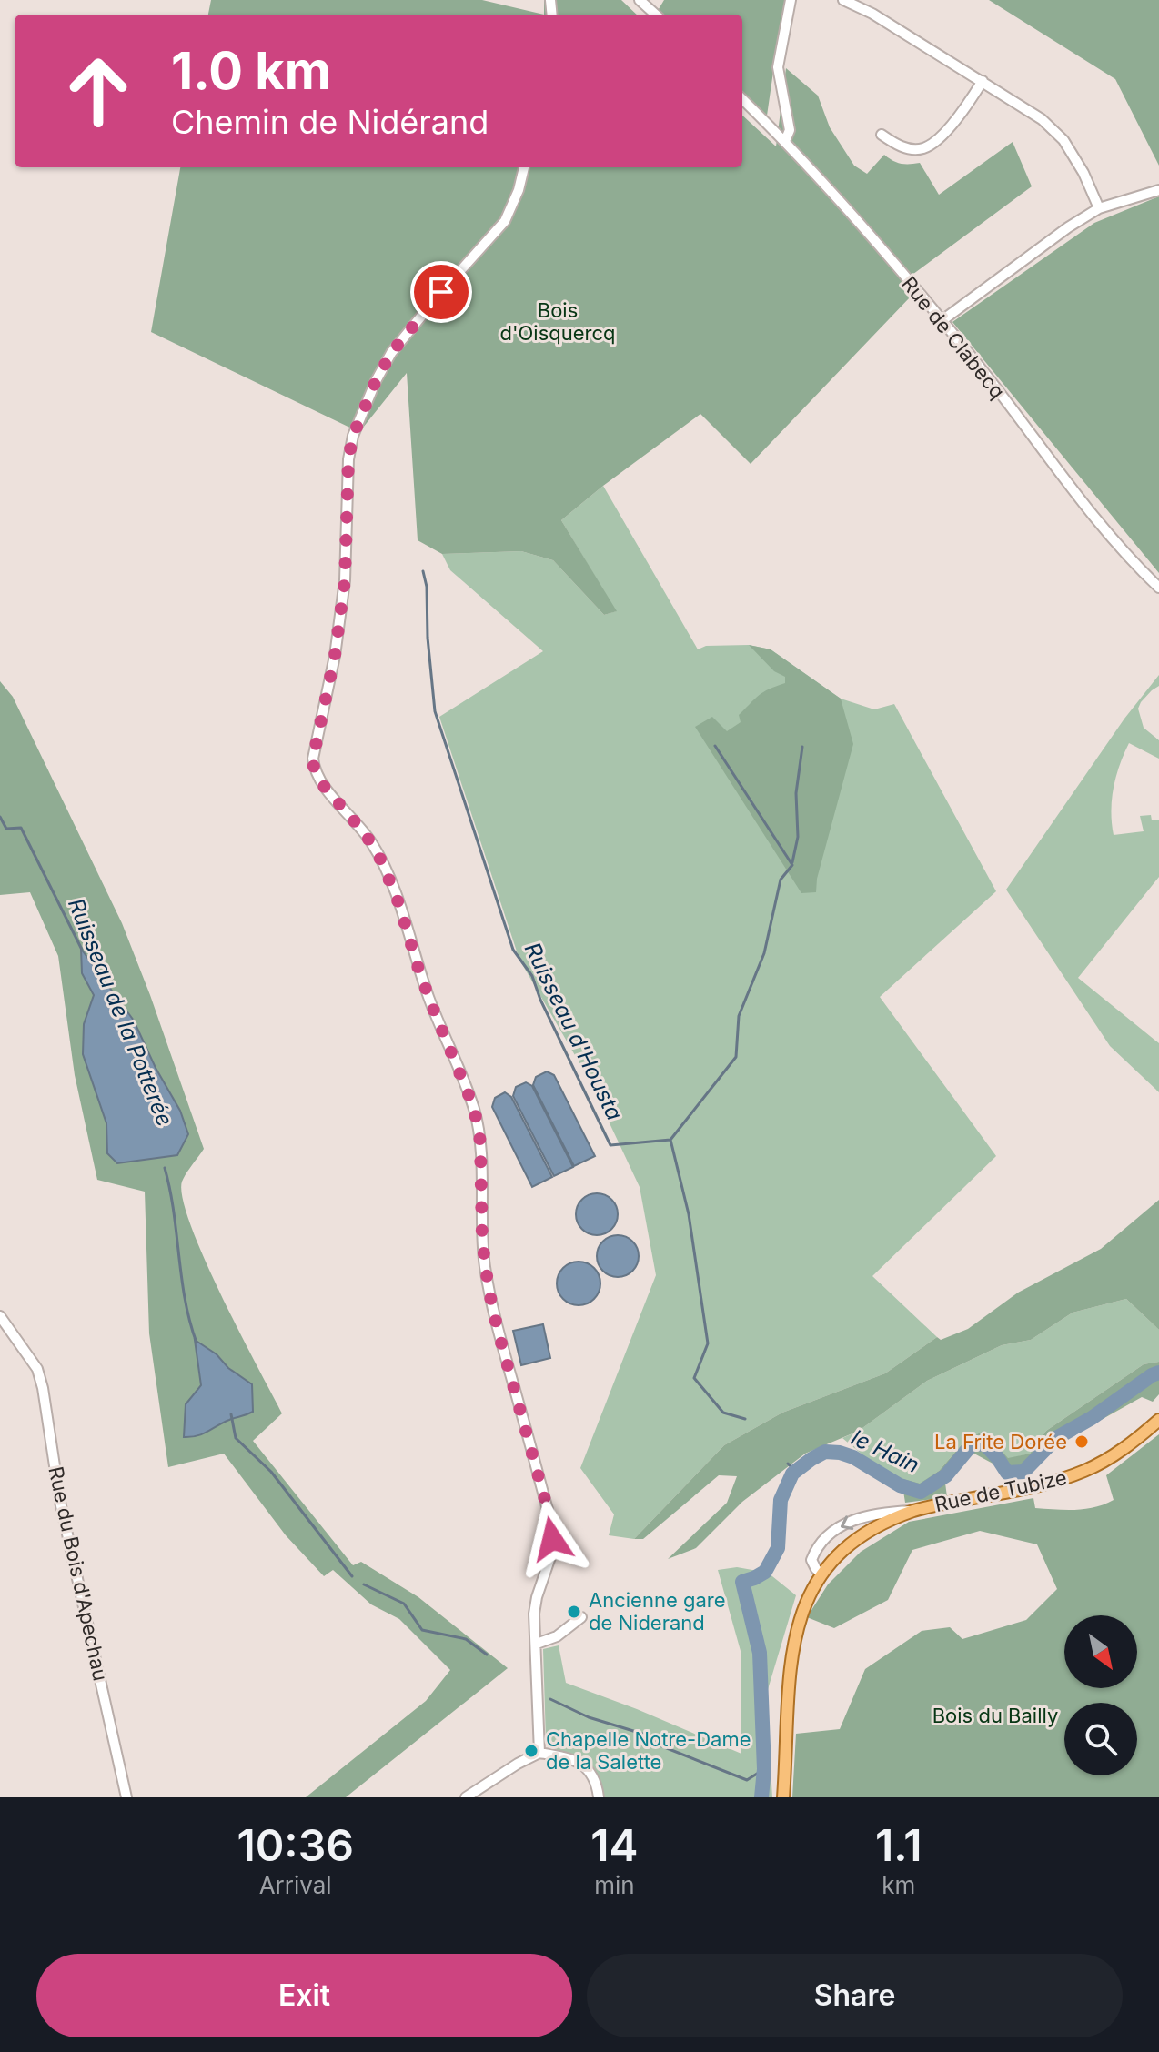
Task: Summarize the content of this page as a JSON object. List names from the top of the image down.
{
  "streets": {
    "main road": ["Rue de Tubize"],
    "street": ["Rue de Clabecq", "Rue du Bois d'Apechau"]
  },
  "water": ["Ruisseau de la Potterée", "Ruisseau d'Housta", "le Hain"],
  "parks": ["Bois d'Oisquercq", "Bois du Bailly"],
  "places": ["La Frite Dorée", "Ancienne gare de Niderand", "Chapelle Notre-Dame de la Salette"],
  "north": "bottom right",
  "page": {
    "turn": ["1.0 km", "Chemin de Nidérand"],
    "eta": [
      "10:36",
      "Arrival",
      "14",
      "min",
      "1.1",
      "km"
    ],
    "buttons": ["Exit", "Share"]
  }
}
